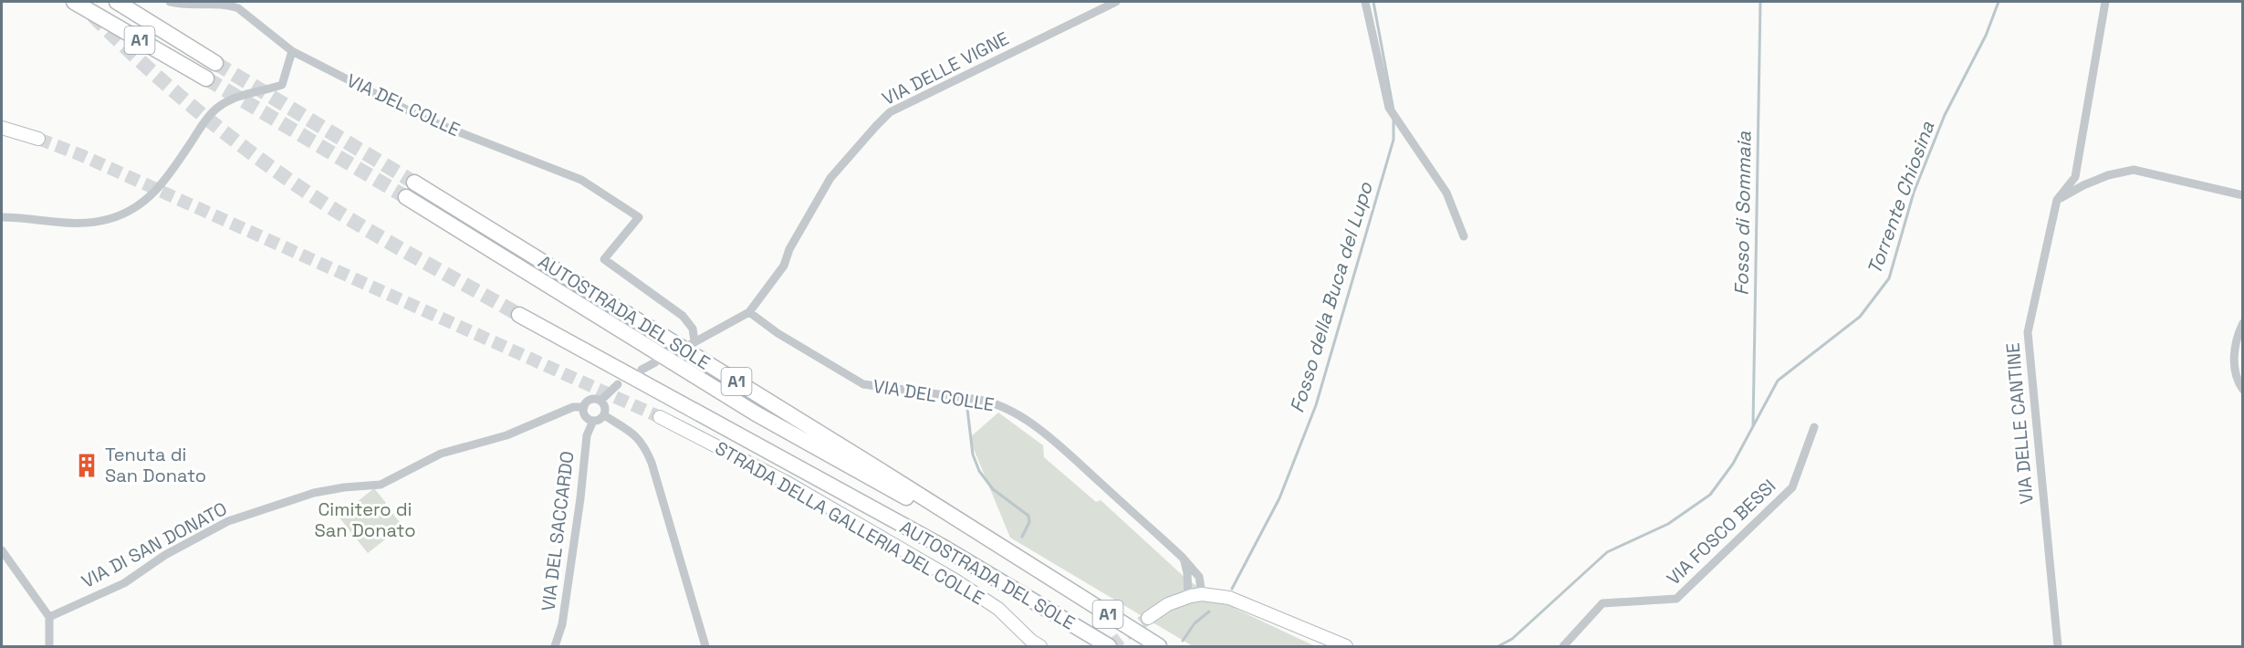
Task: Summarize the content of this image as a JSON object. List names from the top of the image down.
{
  "streets": {
    "highway": ["A1", "AUTOSTRADA DEL SOLE"],
    "main road": ["STRADA DELLA GALLERIA DEL COLLE"],
    "street": [
      "VIA DELLE VIGNE",
      "VIA DEL COLLE",
      "VIA DELLE CANTINE",
      "VIA DEL SACCARDO",
      "VIA FOSCO BESSI",
      "VIA DI SAN DONATO"
    ]
  },
  "crossings": [
    ["VIA DELLE VIGNE", "VIA DEL COLLE"],
    ["VIA DEL SACCARDO", "VIA DI SAN DONATO"]
  ],
  "water": ["Torrente Chiosina", "Fosso di Sommaia", "Fosso della Buca del Lupo"],
  "parks": ["Cimitero di San Donato"],
  "places": {
    "building": ["Tenuta di San Donato"]
  }
}
